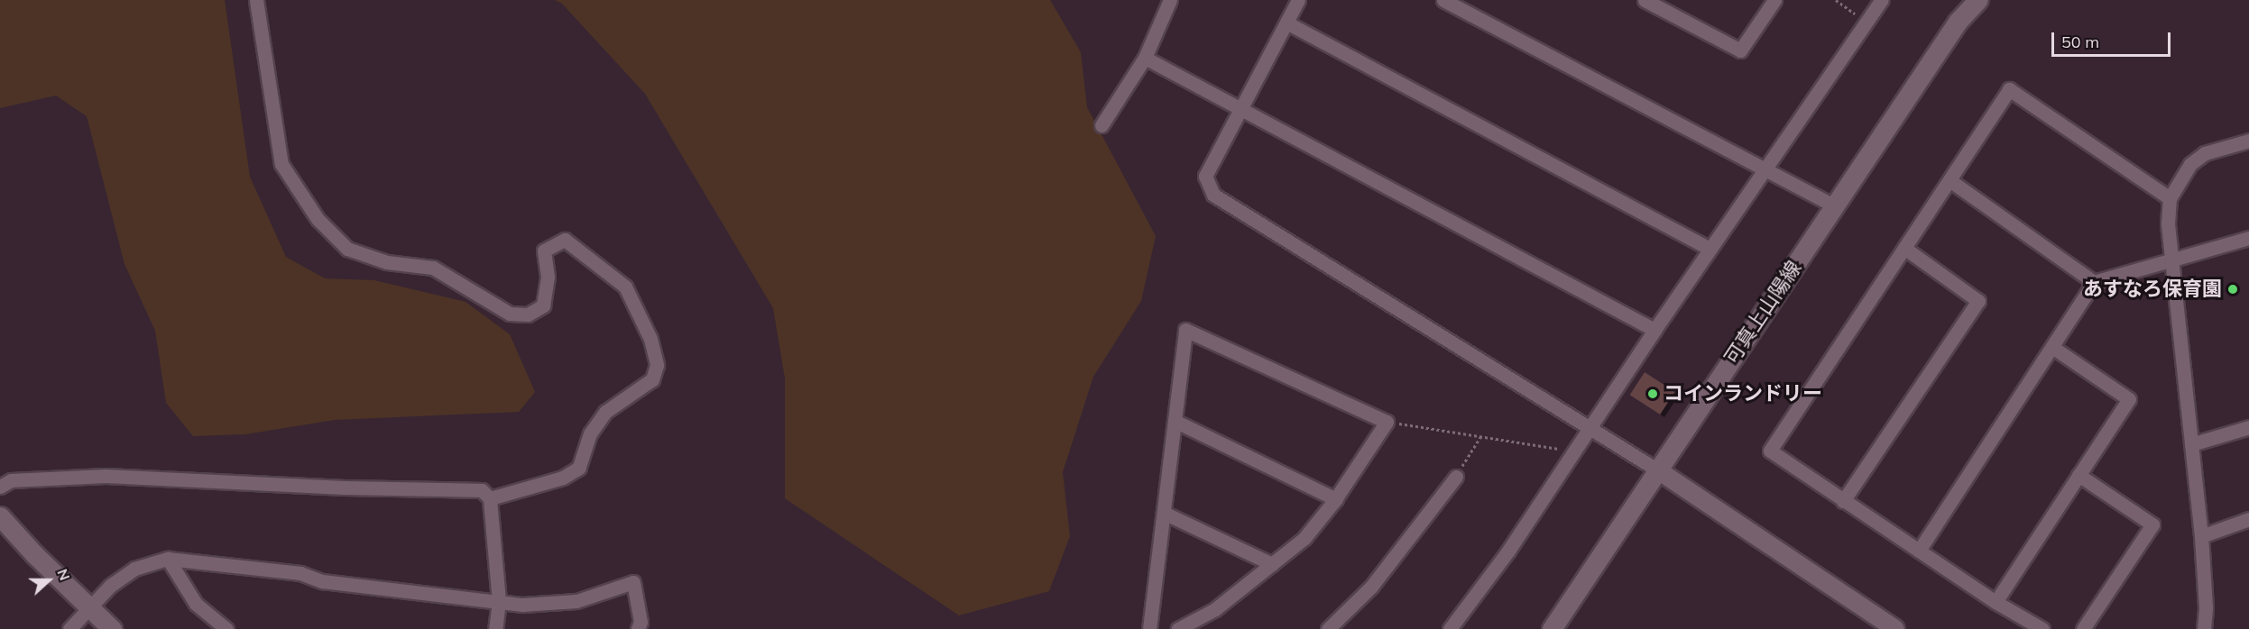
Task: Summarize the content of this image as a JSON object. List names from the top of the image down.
{
  "streets": {
    "main road": ["可真上山陽線"]
  },
  "places": ["あすなろ保育園", "コインランドリー"],
  "scale_bar": "50 m",
  "north": "right"
}
